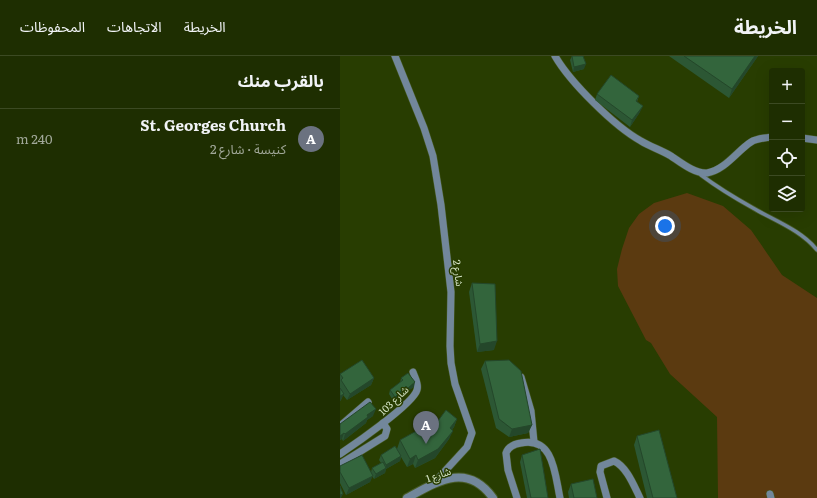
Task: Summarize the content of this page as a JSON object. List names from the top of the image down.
{
  "streets": {
    "street": ["شارع 2", "شارع 103", "شارع 1"]
  },
  "crossings": [
    ["شارع 2", "شارع 1"]
  ],
  "page": {
    "header": "الخريطة",
    "nav": ["الخريطة", "الاتجاهات", "المحفوظات"],
    "heading": "بالقرب منك",
    "map_buttons": ["+", "−"],
    "list": [
      {
        "mark": "A",
        "name": "St. Georges Church",
        "note": "كنيسة · شارع 2",
        "value": "240 m"
      }
    ],
    "pins": "A"
  }
}
